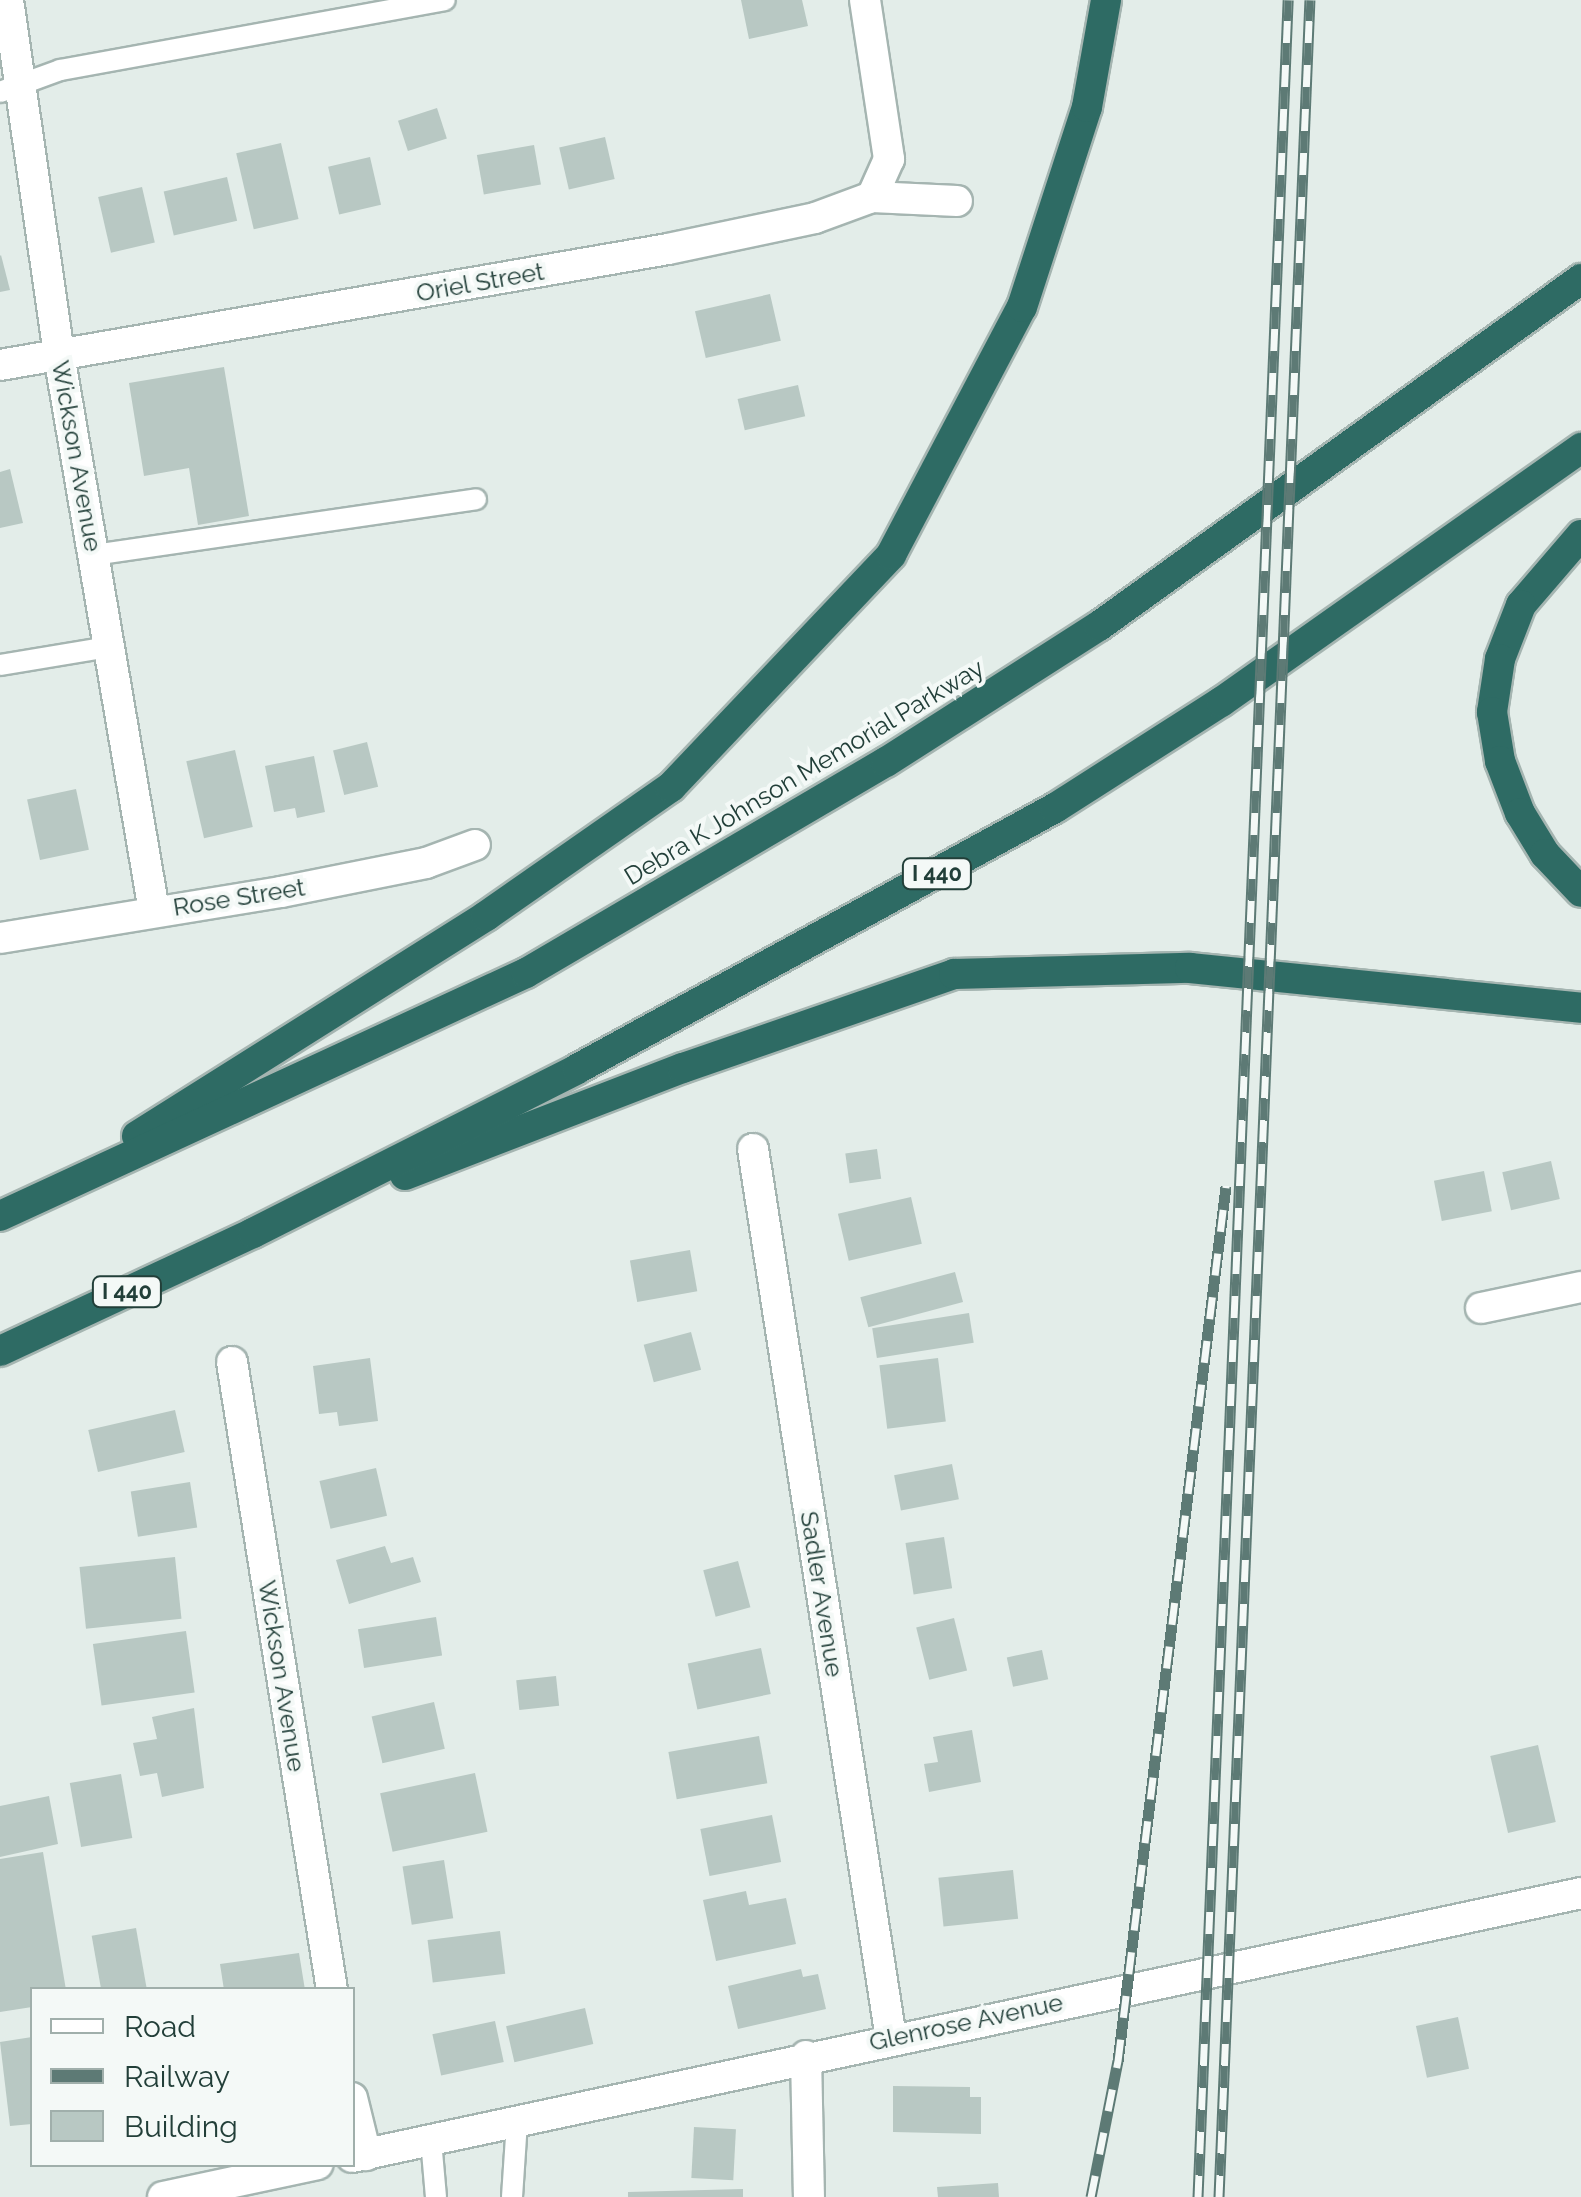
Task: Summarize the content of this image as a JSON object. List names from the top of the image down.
{
  "streets": {
    "highway": ["Debra K Johnson Memorial Parkway", "I 440"],
    "street": [
      "Oriel Street",
      "Wickson Avenue",
      "Rose Street",
      "Sadler Avenue",
      "Glenrose Avenue"
    ]
  },
  "crossings": [
    ["Oriel Street", "Wickson Avenue"],
    ["Wickson Avenue", "Rose Street"],
    ["Sadler Avenue", "Glenrose Avenue"]
  ],
  "legend": ["Road", "Railway", "Building"]
}
